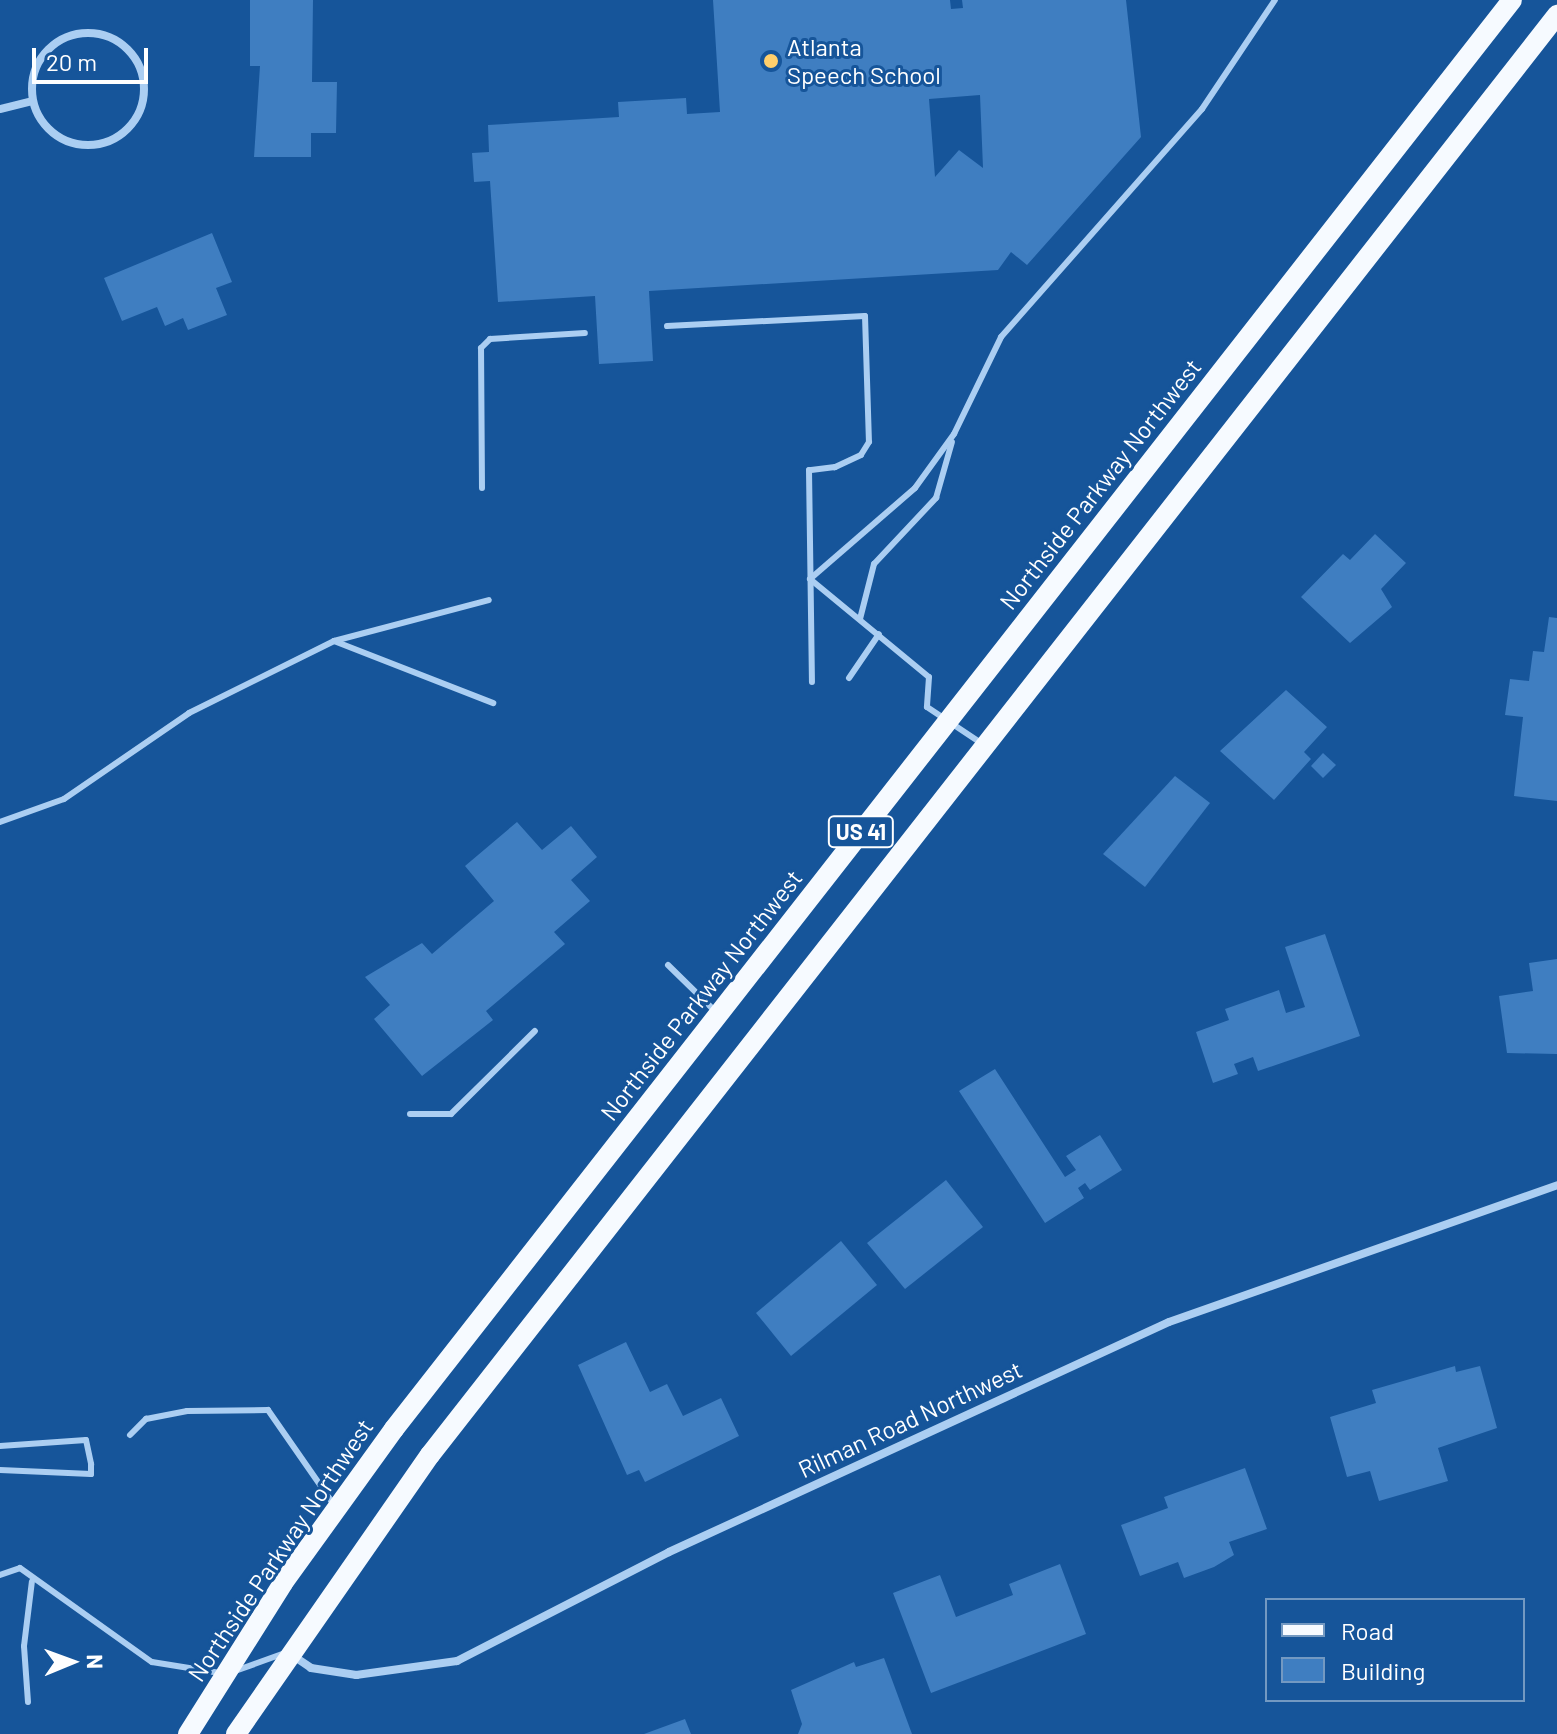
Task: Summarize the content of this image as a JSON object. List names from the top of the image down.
{
  "streets": {
    "main road": ["Northside Parkway Northwest", "US 41"],
    "street": ["Rilman Road Northwest"]
  },
  "crossings": [
    ["US 41", "Rilman Road Northwest"]
  ],
  "places": ["Atlanta Speech School"],
  "legend": ["Road", "Building"],
  "scale_bar": "20 m",
  "north": "right"
}
